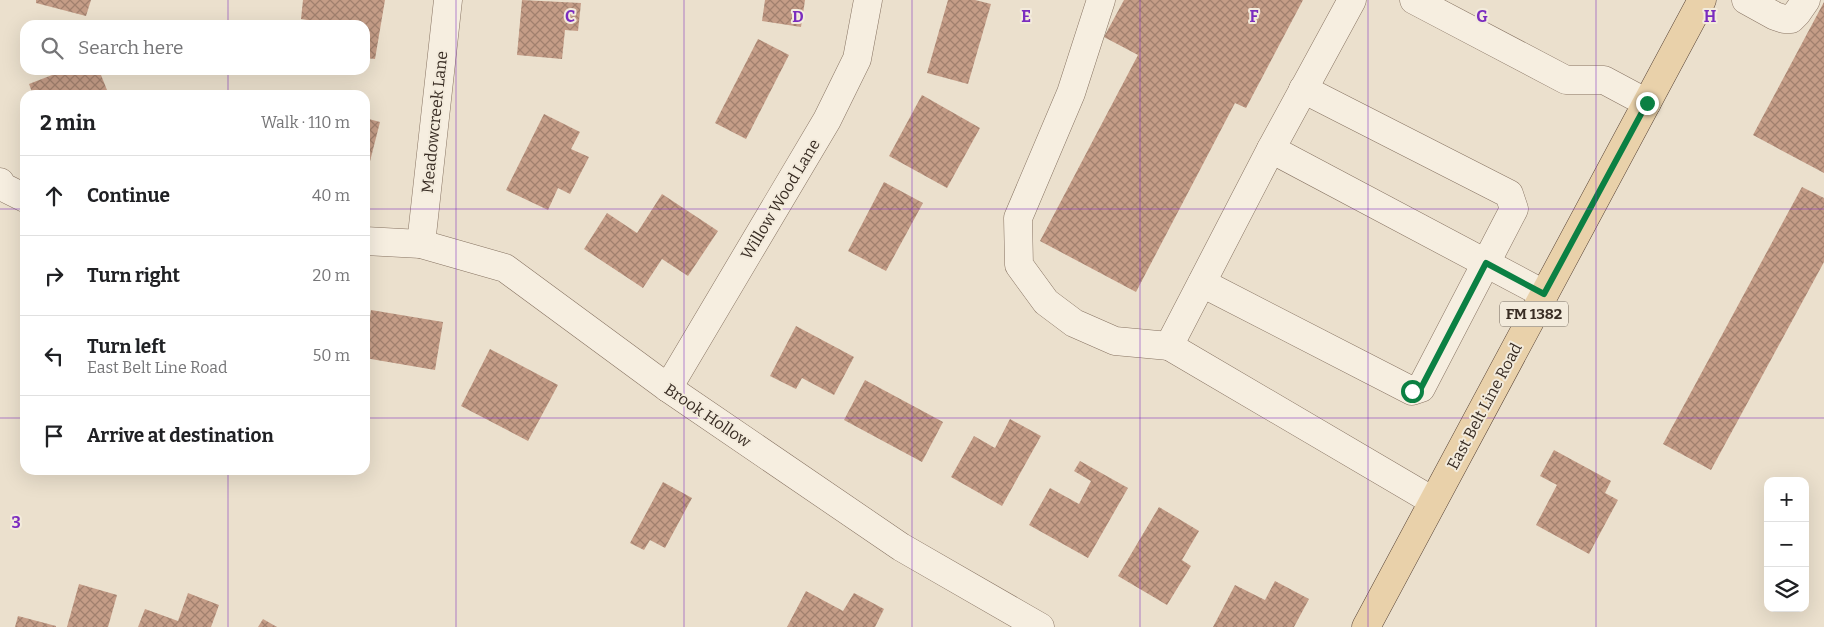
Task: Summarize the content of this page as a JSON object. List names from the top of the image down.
{
  "streets": {
    "main road": ["FM 1382", "East Belt Line Road"],
    "street": ["Meadowcreek Lane", "Willow Wood Lane", "Brook Hollow"]
  },
  "crossings": [
    ["Meadowcreek Lane", "Brook Hollow"],
    ["Willow Wood Lane", "Brook Hollow"]
  ],
  "page": {
    "search": "Search here",
    "heading": ["2 min", "Walk · 110 m"],
    "list": [
      ["Continue", "40 m"],
      ["Turn right", "20 m"],
      ["Turn left", "East Belt Line Road", "50 m"],
      "Arrive at destination"
    ],
    "map_buttons": ["+", "−"]
  },
  "grid": {
    "columns": [
      "C",
      "D",
      "E",
      "F",
      "G",
      "H"
    ],
    "rows": ["3"]
  }
}
